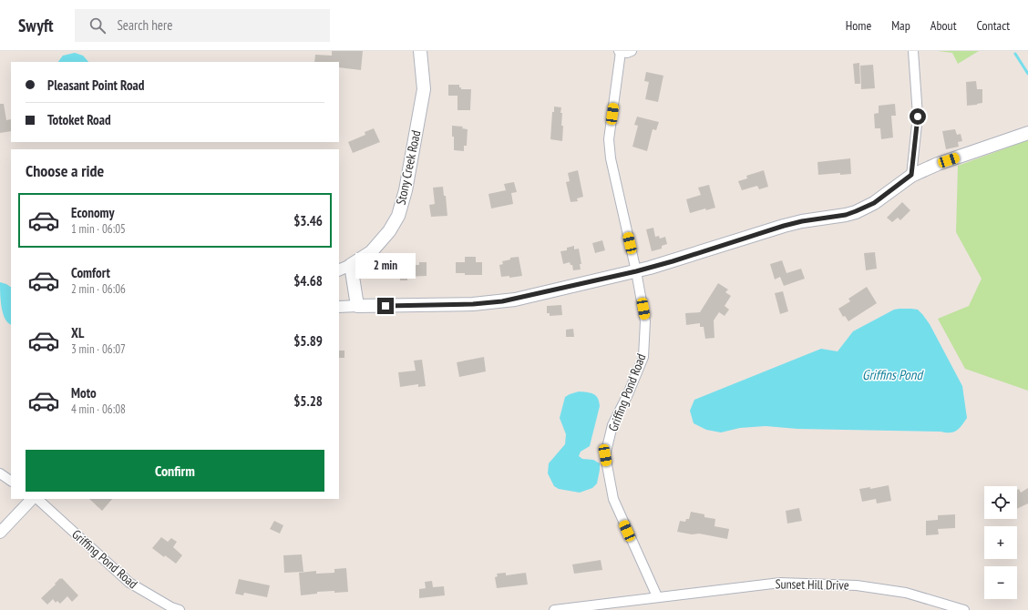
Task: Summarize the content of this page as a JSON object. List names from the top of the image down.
{
  "streets": {
    "main road": ["Stony Creek Road"],
    "street": ["Griffing Pond Road", "Sunset Hill Drive"]
  },
  "crossings": [
    ["Griffing Pond Road", "Sunset Hill Drive"]
  ],
  "water": ["Griffins Pond"],
  "page": {
    "header": "Swyft",
    "search": "Search here",
    "nav": [
      "Home",
      "Map",
      "About",
      "Contact"
    ],
    "banner": ["Pleasant Point Road", "Totoket Road"],
    "heading": "Choose a ride",
    "list": [
      {
        "name": "Economy",
        "note": "1 min · 06:05",
        "value": "$3.46"
      },
      {
        "name": "Comfort",
        "note": "2 min · 06:06",
        "value": "$4.68"
      },
      {
        "name": "XL",
        "note": "3 min · 06:07",
        "value": "$5.89"
      },
      {
        "name": "Moto",
        "note": "4 min · 06:08",
        "value": "$5.28"
      }
    ],
    "bubble": "2 min",
    "buttons": "Confirm",
    "map_buttons": ["+", "−"]
  }
}
